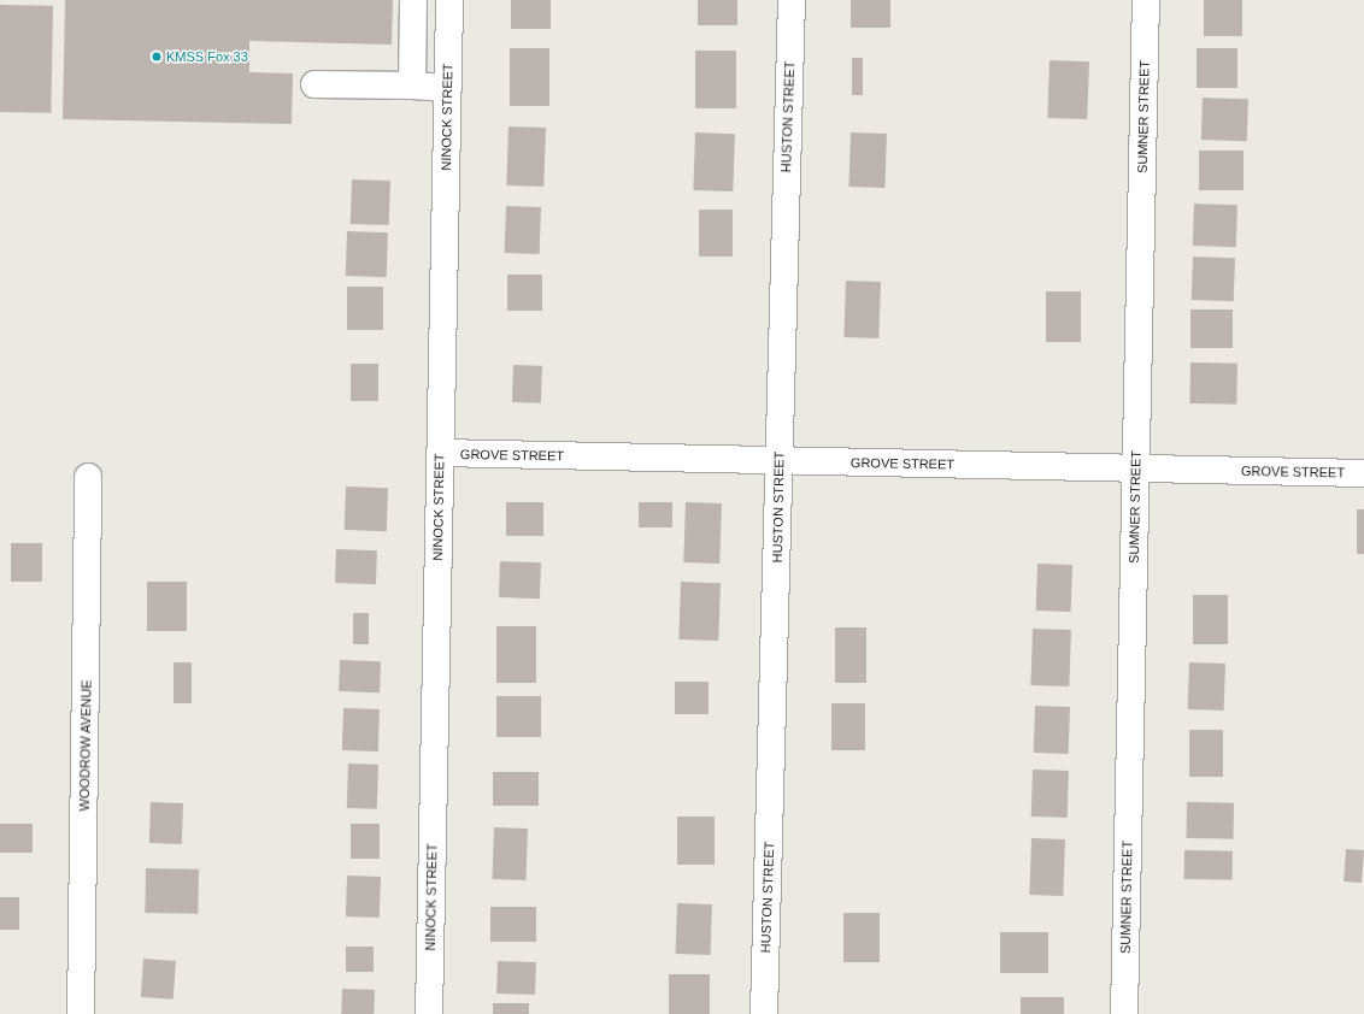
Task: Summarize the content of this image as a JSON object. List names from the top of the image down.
{
  "streets": {
    "street": [
      "NINOCK STREET",
      "HUSTON STREET",
      "SUMNER STREET",
      "GROVE STREET",
      "WOODROW AVENUE"
    ]
  },
  "crossings": [
    ["NINOCK STREET", "GROVE STREET"],
    ["HUSTON STREET", "GROVE STREET"],
    ["SUMNER STREET", "GROVE STREET"]
  ],
  "places": ["KMSS Fox 33"]
}
